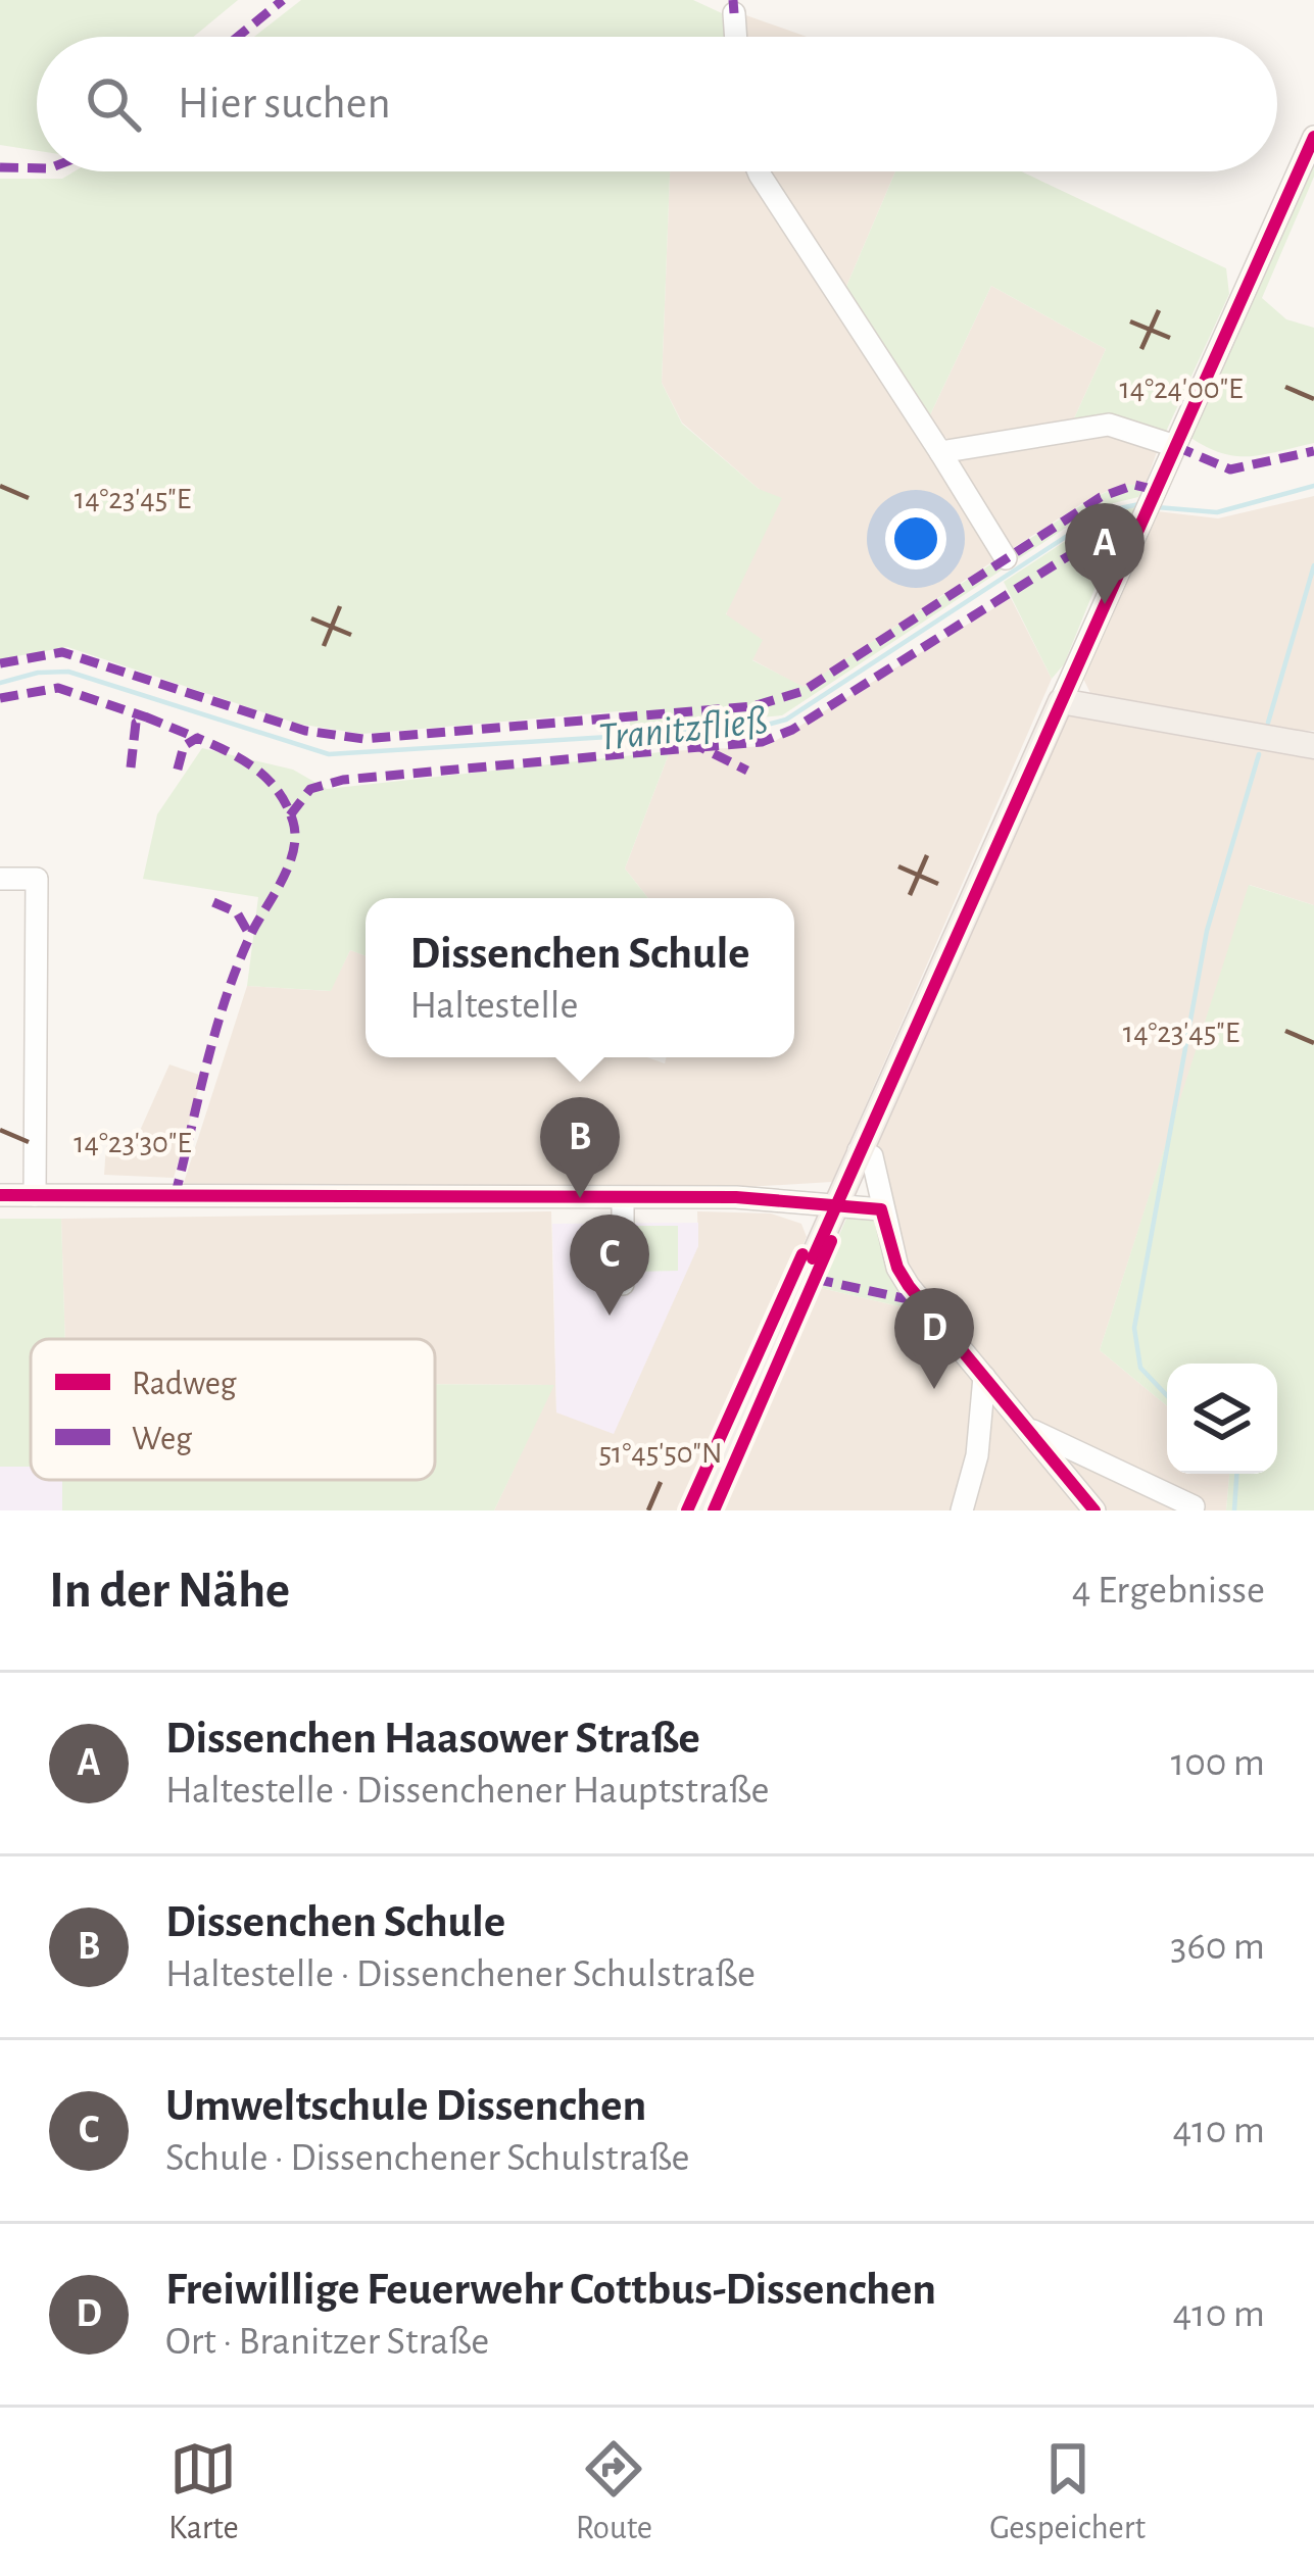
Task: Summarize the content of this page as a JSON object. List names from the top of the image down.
{
  "water": ["Tranitzfließ"],
  "legend": ["Radweg", "Weg"],
  "page": {
    "search": "Hier suchen",
    "pins": [
      "A",
      "B",
      "C",
      "D"
    ],
    "popup": ["Dissenchen Schule", "Haltestelle"],
    "heading": ["In der Nähe", "4 Ergebnisse"],
    "list": [
      {
        "mark": "A",
        "name": "Dissenchen Haasower Straße",
        "note": "Haltestelle · Dissenchener Hauptstraße",
        "value": "100 m"
      },
      {
        "mark": "B",
        "name": "Dissenchen Schule",
        "note": "Haltestelle · Dissenchener Schulstraße",
        "value": "360 m"
      },
      {
        "mark": "C",
        "name": "Umweltschule Dissenchen",
        "note": "Schule · Dissenchener Schulstraße",
        "value": "410 m"
      },
      {
        "mark": "D",
        "name": "Freiwillige Feuerwehr Cottbus-Dissenchen",
        "note": "Ort · Branitzer Straße",
        "value": "410 m"
      }
    ],
    "nav": ["Karte", "Route", "Gespeichert"]
  },
  "coordinates": [
    "14°24'00\"E",
    "14°23'45\"E",
    "14°23'30\"E",
    "51°45'50\"N"
  ]
}
